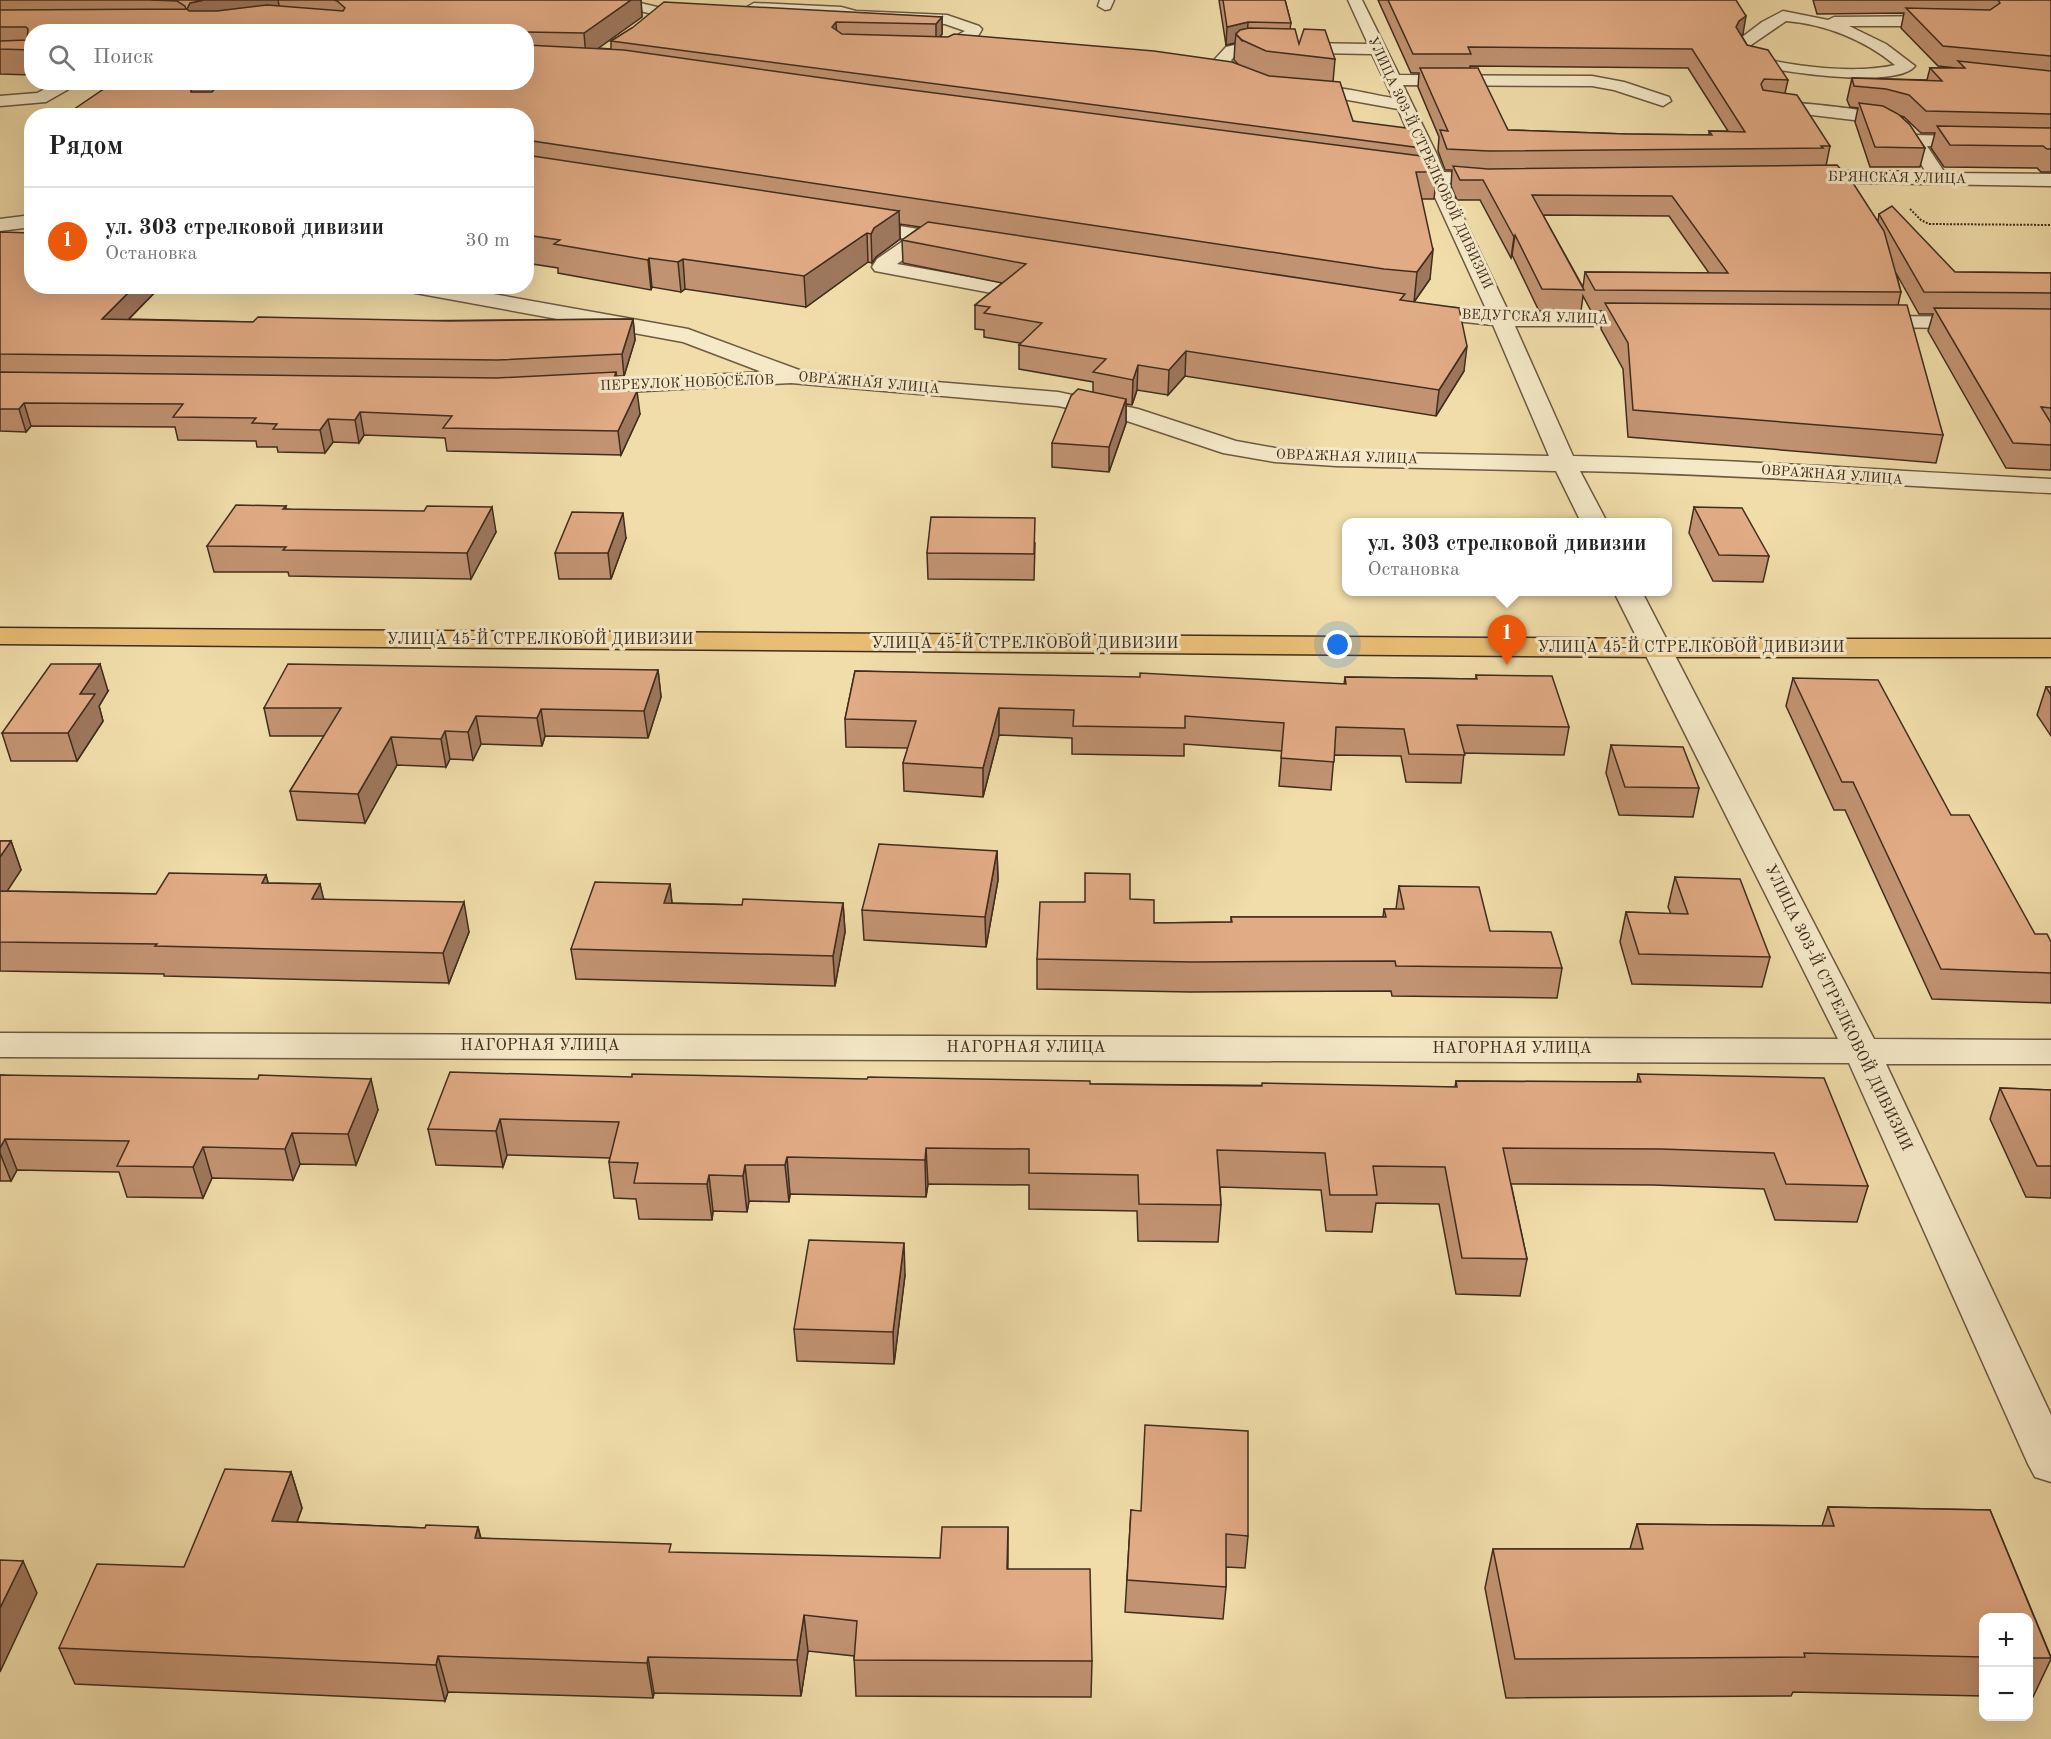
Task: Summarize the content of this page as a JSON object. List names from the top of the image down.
{
  "streets": {
    "main road": ["УЛИЦА 45-Й СТРЕЛКОВОЙ ДИВИЗИИ"],
    "street": [
      "УЛИЦА 303-Й СТРЕЛКОВОЙ ДИВИЗИИ",
      "БРЯНСКАЯ УЛИЦА",
      "ВЕДУГСКАЯ УЛИЦА",
      "ПЕРЕУЛОК НОВОСЁЛОВ",
      "ОВРАЖНАЯ УЛИЦА",
      "НАГОРНАЯ УЛИЦА"
    ]
  },
  "crossings": [
    ["УЛИЦА 303-Й СТРЕЛКОВОЙ ДИВИЗИИ", "ВЕДУГСКАЯ УЛИЦА"],
    ["УЛИЦА 303-Й СТРЕЛКОВОЙ ДИВИЗИИ", "ОВРАЖНАЯ УЛИЦА"],
    ["УЛИЦА 303-Й СТРЕЛКОВОЙ ДИВИЗИИ", "УЛИЦА 45-Й СТРЕЛКОВОЙ ДИВИЗИИ"],
    ["УЛИЦА 303-Й СТРЕЛКОВОЙ ДИВИЗИИ", "НАГОРНАЯ УЛИЦА"],
    ["ПЕРЕУЛОК НОВОСЁЛОВ", "ОВРАЖНАЯ УЛИЦА"]
  ],
  "page": {
    "search": "Поиск",
    "heading": "Рядом",
    "list": [
      {
        "mark": "1",
        "name": "ул. 303 стрелковой дивизии",
        "note": "Остановка",
        "value": "30 m"
      }
    ],
    "popup": ["ул. 303 стрелковой дивизии", "Остановка"],
    "pins": "1",
    "map_buttons": ["+", "−"]
  }
}
